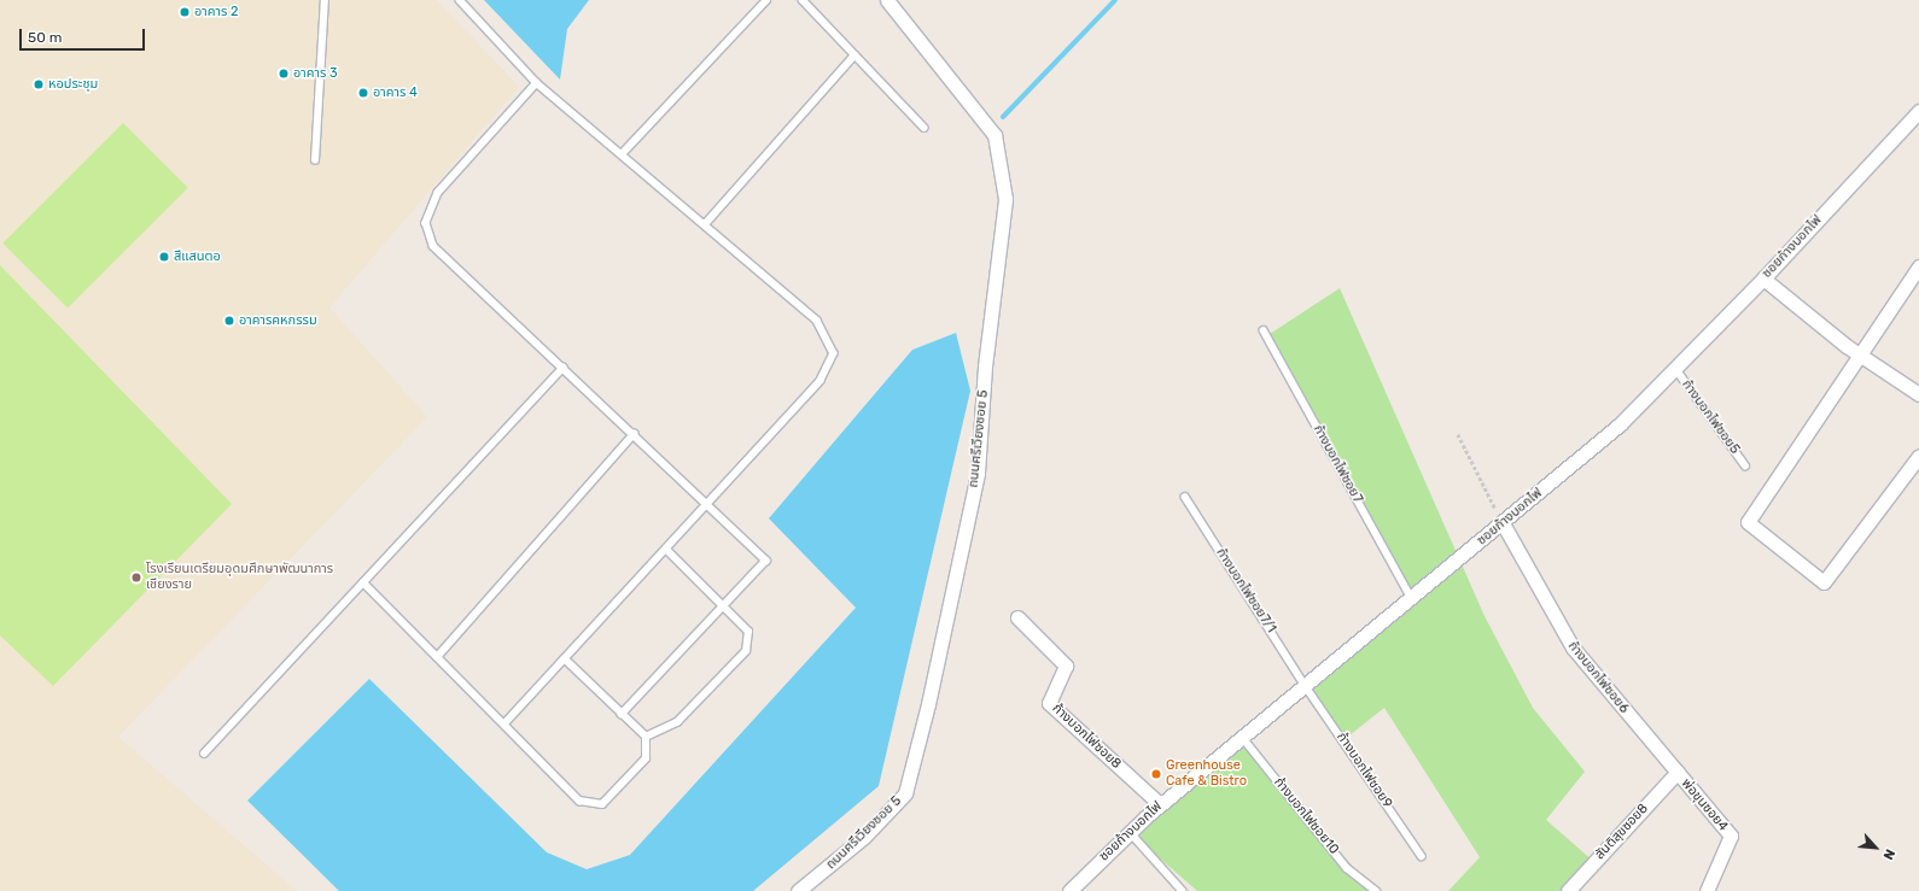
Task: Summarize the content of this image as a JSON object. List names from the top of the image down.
{
  "streets": {
    "street": [
      "ซอยก้างบอกไฟ",
      "ถนนศรีเวียงซอย 5",
      "ก้างบอกไฟซอย6",
      "ก้างบอกไฟซอย8",
      "พ่อขุนซอย4",
      "สันติสุขซอย8"
    ],
    "lane": [
      "ก้างบอกไฟซอย5",
      "ก้างบอกไฟซอย7",
      "ก้างบอกไฟซอย7/1",
      "ก้างบอกไฟซอย9",
      "ก้างบอกไฟซอย10"
    ]
  },
  "crossings": [
    ["ซอยก้างบอกไฟ", "ก้างบอกไฟซอย5"],
    ["ซอยก้างบอกไฟ", "ก้างบอกไฟซอย7"],
    ["ซอยก้างบอกไฟ", "ก้างบอกไฟซอย7/1"],
    ["ซอยก้างบอกไฟ", "ก้างบอกไฟซอย6"],
    ["ซอยก้างบอกไฟ", "ก้างบอกไฟซอย8"],
    ["ซอยก้างบอกไฟ", "ก้างบอกไฟซอย9"],
    ["ซอยก้างบอกไฟ", "ก้างบอกไฟซอย10"],
    ["ก้างบอกไฟซอย7/1", "ก้างบอกไฟซอย9"],
    ["ก้างบอกไฟซอย6", "พ่อขุนซอย4"],
    ["ก้างบอกไฟซอย6", "สันติสุขซอย8"],
    ["พ่อขุนซอย4", "สันติสุขซอย8"]
  ],
  "places": [
    "อาคาร 2",
    "อาคาร 3",
    "หอประชุม",
    "อาคาร 4",
    "สีแสนตอ",
    "อาคารคหกรรม",
    "โรงเรียนเตรียมอุดมศึกษาพัฒนาการ เชียงราย",
    "Greenhouse Cafe & Bistro"
  ],
  "scale_bar": "50 m",
  "north": "bottom right"
}
